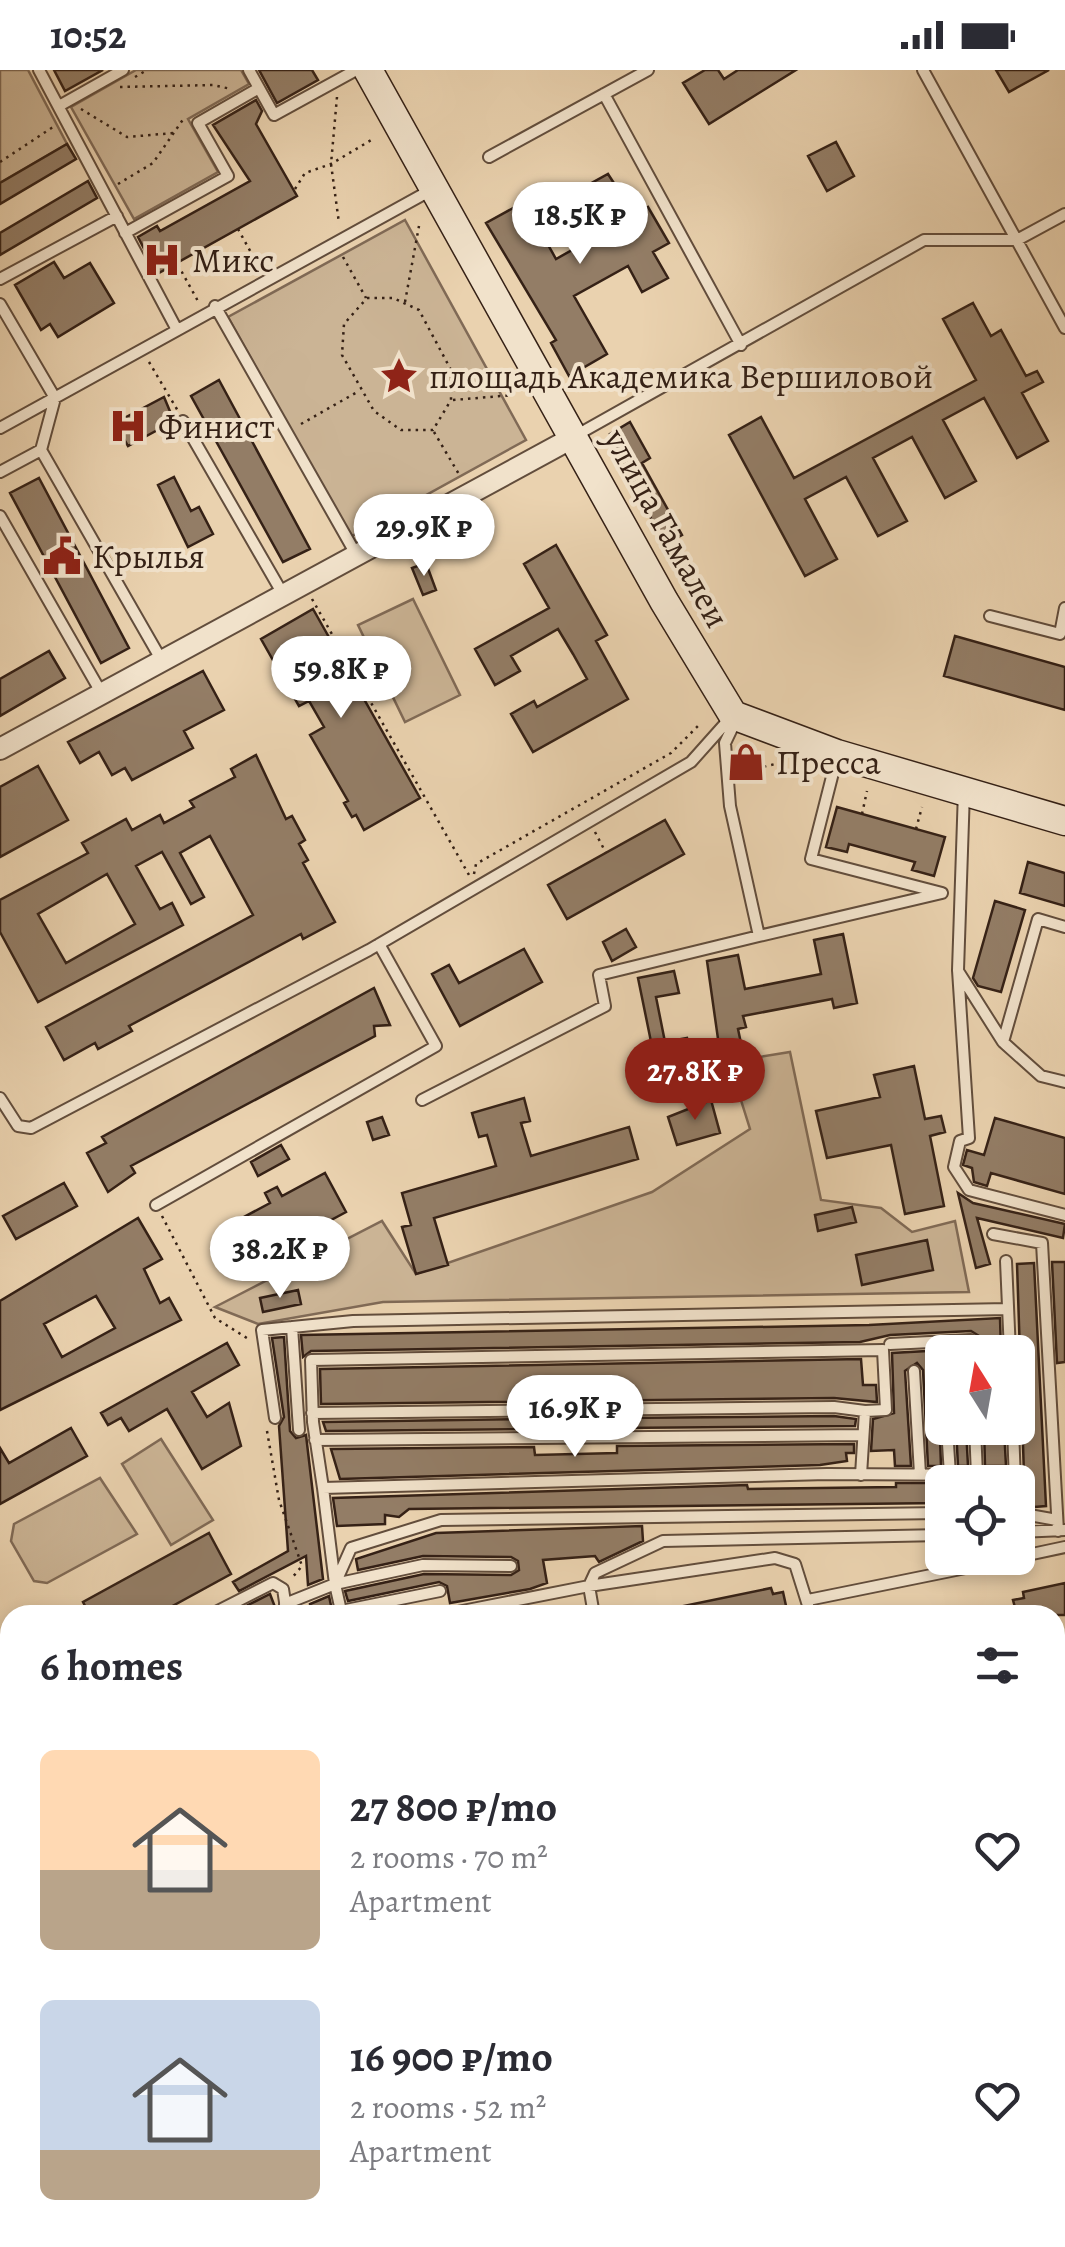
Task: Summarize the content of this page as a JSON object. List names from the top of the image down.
{
  "streets": {
    "street": ["улица Гамалеи"]
  },
  "places": {
    "hospital": ["Микс", "Финист"],
    "place": ["площадь Академика Вершиловой"],
    "public building": ["Крылья"],
    "shop": ["Пресса"]
  },
  "north": "top",
  "page": {
    "status": "10:52",
    "price": [
      "18.5K ₽",
      "29.9K ₽",
      "59.8K ₽",
      "27.8K ₽",
      "38.2K ₽",
      "16.9K ₽"
    ],
    "heading": "6 homes",
    "list": [
      {
        "name": "27 800 ₽/mo",
        "note": "2 rooms · 70 m² · Apartment"
      },
      {
        "name": "16 900 ₽/mo",
        "note": "2 rooms · 52 m² · Apartment"
      }
    ]
  }
}
